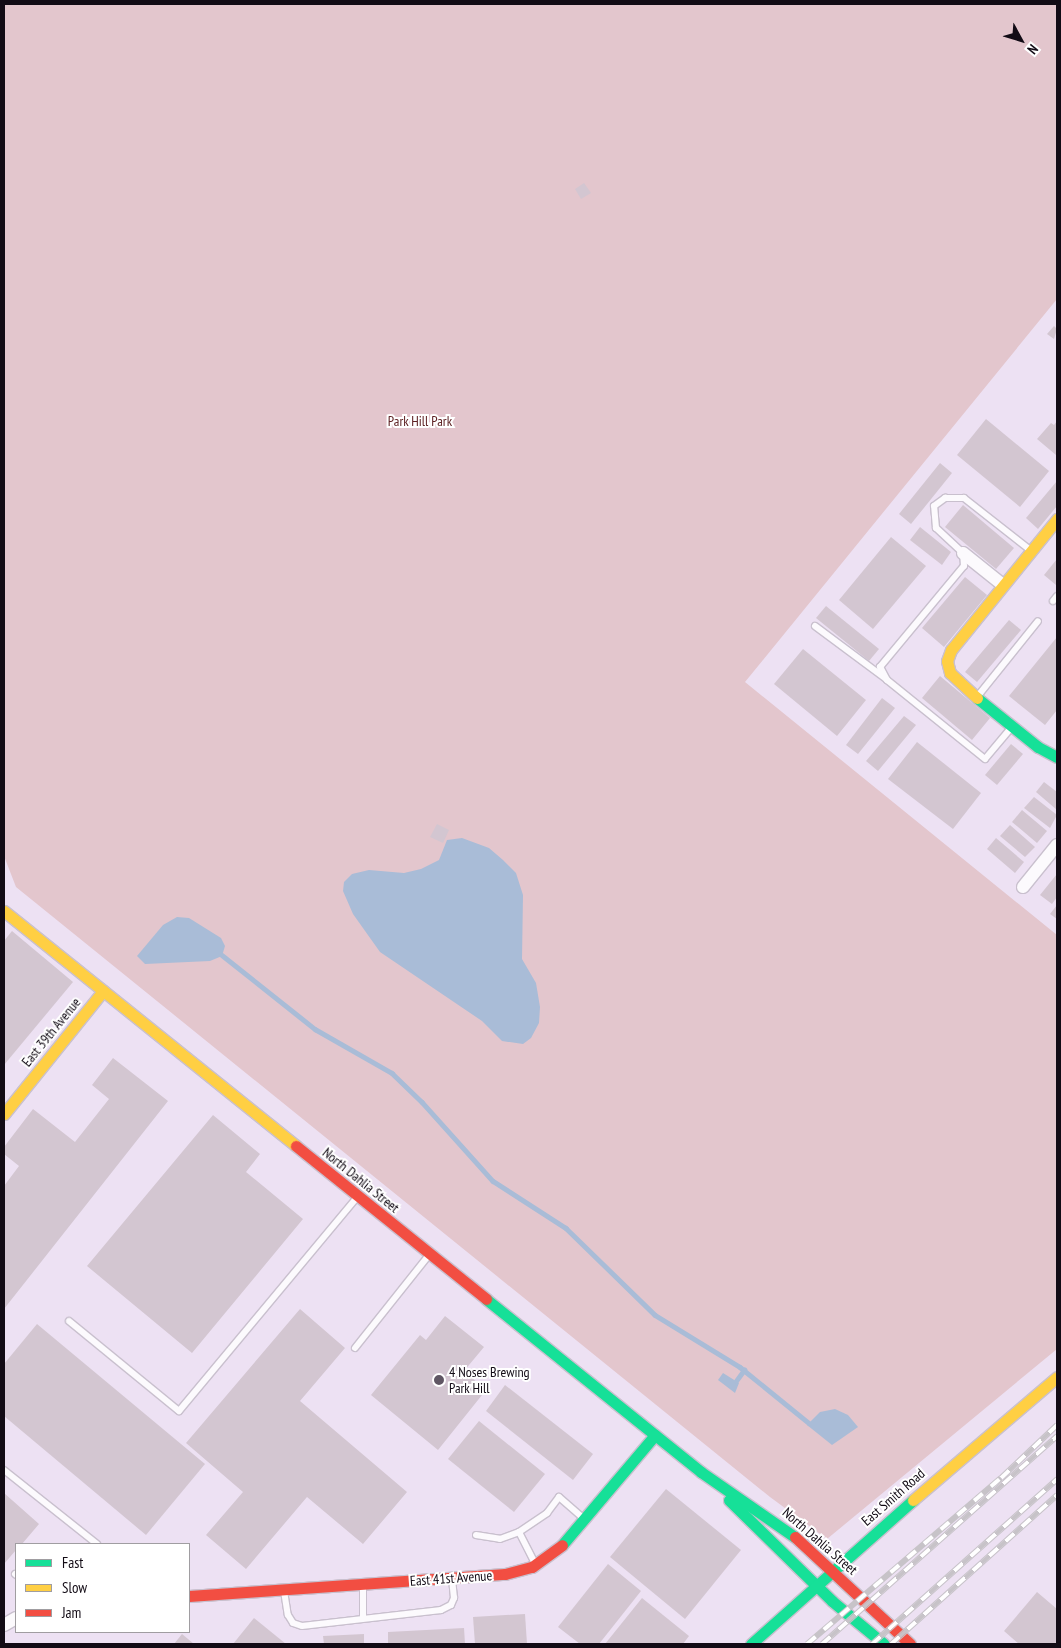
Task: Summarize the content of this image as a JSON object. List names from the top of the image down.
{
  "streets": {
    "street": [
      "East 39th Avenue",
      "North Dahlia Street",
      "East Smith Road",
      "East 41st Avenue"
    ]
  },
  "crossings": [
    ["East 39th Avenue", "North Dahlia Street"],
    ["North Dahlia Street", "East Smith Road"],
    ["North Dahlia Street", "East 41st Avenue"]
  ],
  "parks": ["Park Hill Park"],
  "places": ["4 Noses Brewing Park Hill"],
  "legend": ["Fast", "Slow", "Jam"],
  "north": "bottom right"
}
